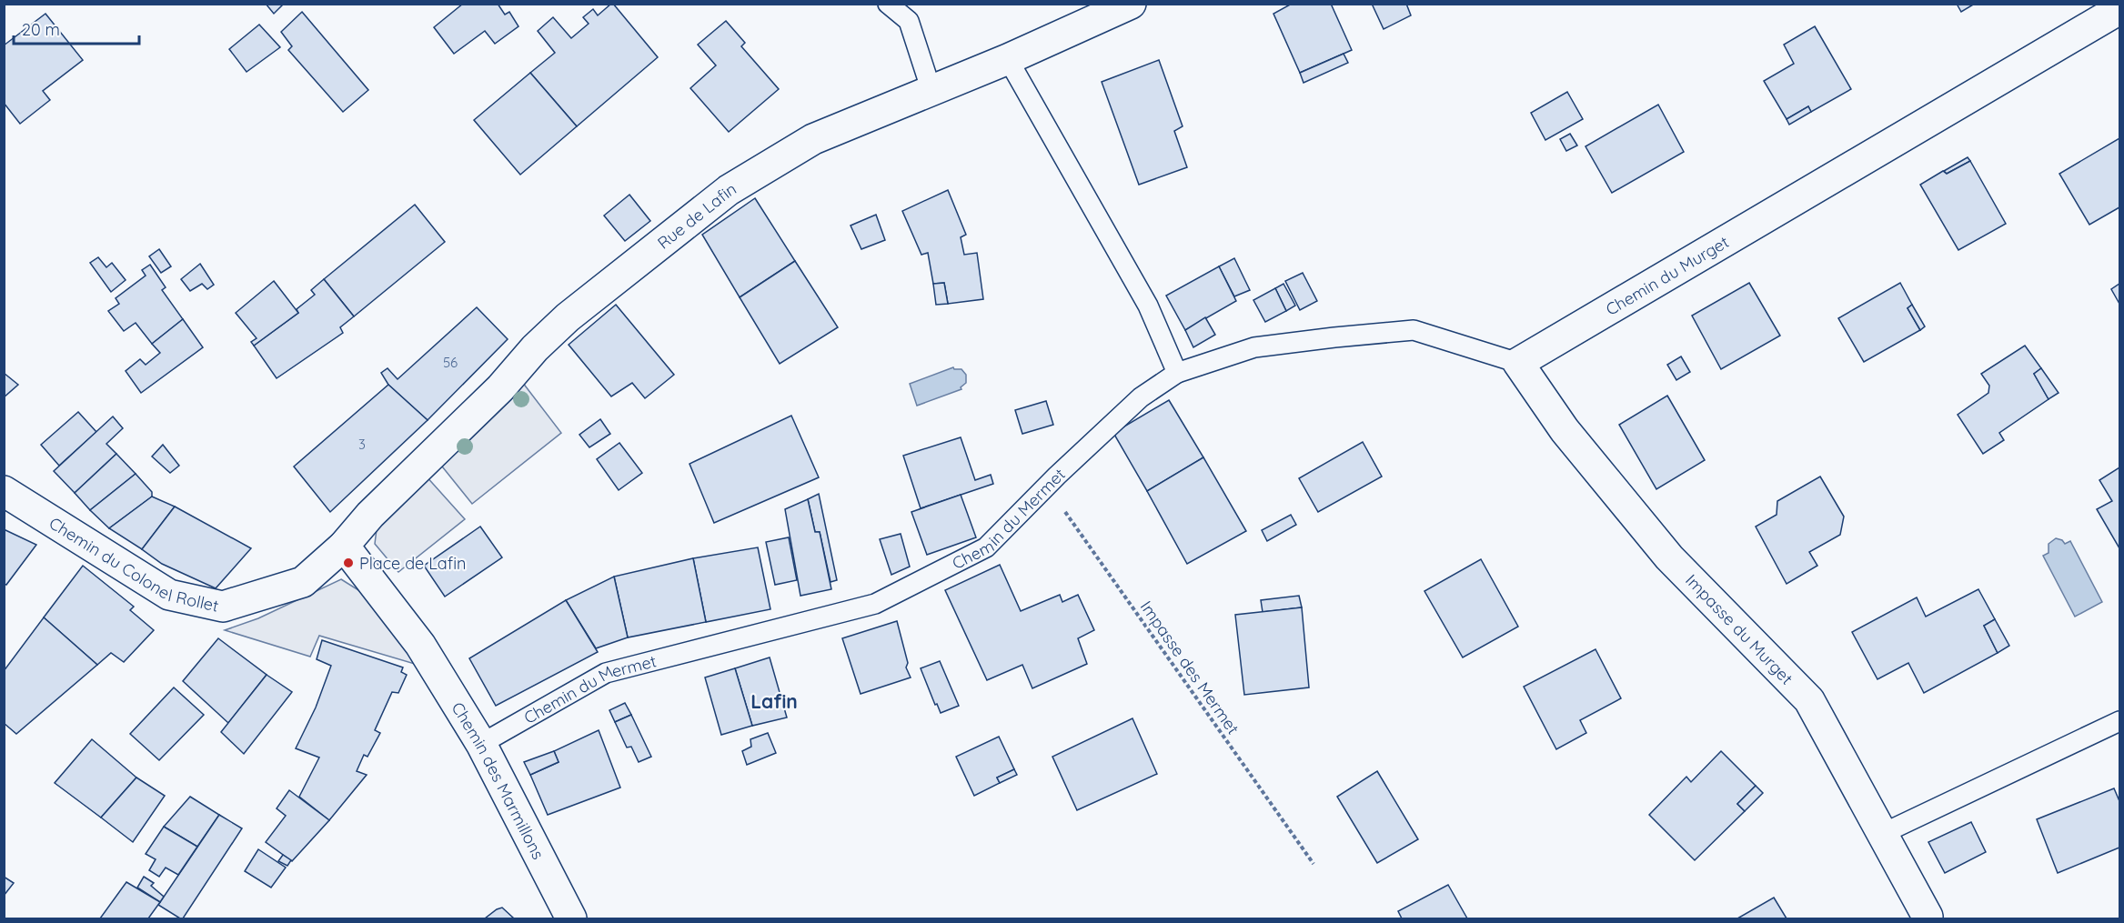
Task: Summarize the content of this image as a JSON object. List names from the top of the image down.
{
  "streets": {
    "street": [
      "Rue de Lafin",
      "Chemin du Murget",
      "Chemin du Colonel Rollet",
      "Impasse du Murget",
      "Chemin des Marmillons"
    ],
    "lane": ["Chemin du Mermet"],
    "path": ["Impasse des Mermet"]
  },
  "crossings": [
    ["Rue de Lafin", "Chemin du Colonel Rollet"],
    ["Rue de Lafin", "Chemin des Marmillons"],
    ["Chemin du Murget", "Impasse du Murget"],
    ["Chemin du Mermet", "Impasse des Mermet"],
    ["Chemin du Mermet", "Chemin des Marmillons"],
    ["Chemin du Colonel Rollet", "Chemin des Marmillons"]
  ],
  "districts": ["Lafin"],
  "places": ["Place de Lafin"],
  "house_numbers": ["56", "3"],
  "scale_bar": "20 m"
}
